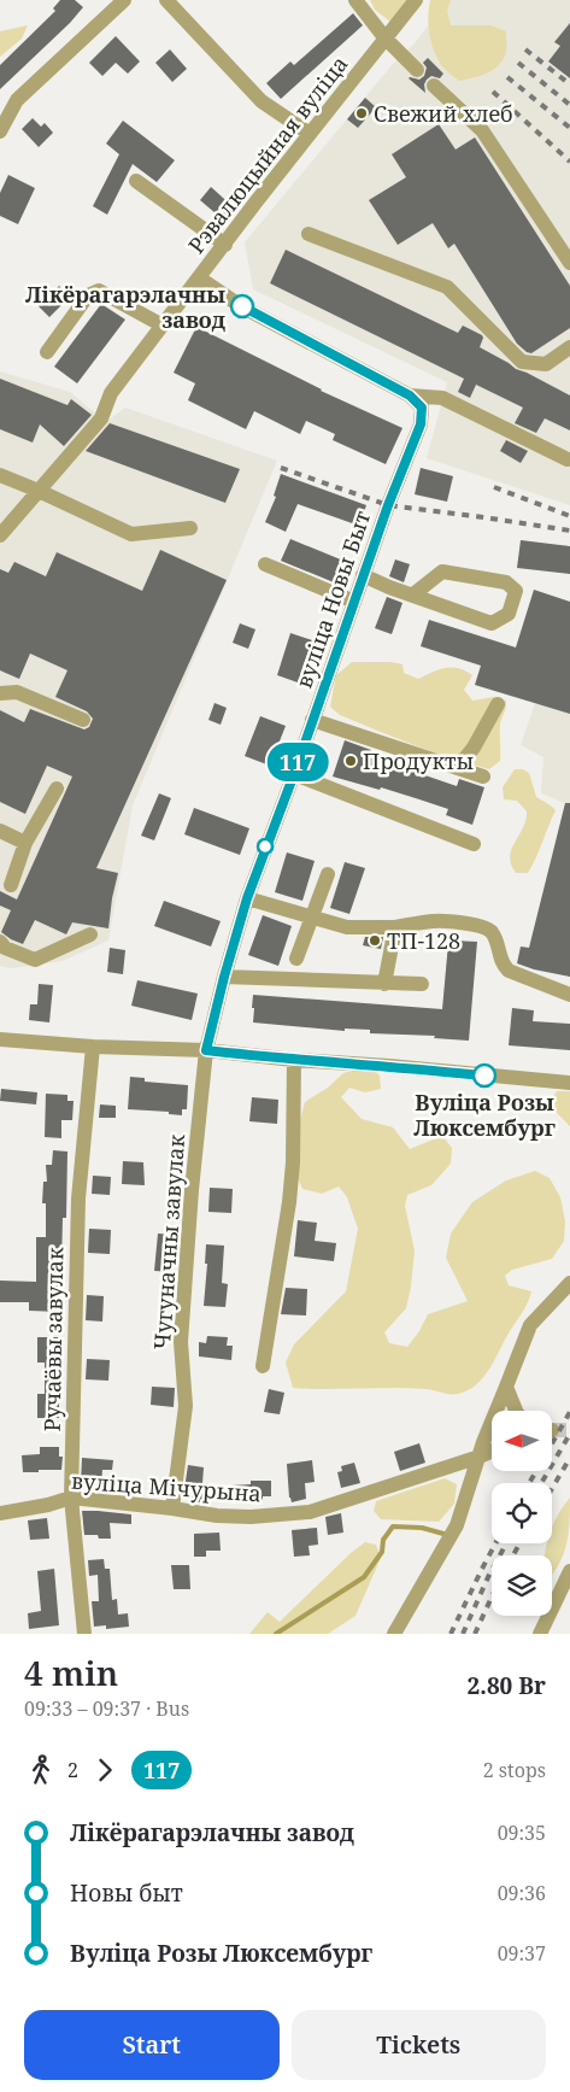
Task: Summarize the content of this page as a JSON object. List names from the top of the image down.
{
  "streets": {
    "street": [
      "Рэвалюцыйная вуліца",
      "вуліца Новы Быт",
      "Чугуначны завулак",
      "Ручаёвы завулак",
      "вуліца Мічурына"
    ]
  },
  "crossings": [
    ["вуліца Новы Быт", "Чугуначны завулак"],
    ["Чугуначны завулак", "вуліца Мічурына"],
    ["Ручаёвы завулак", "вуліца Мічурына"]
  ],
  "places": [
    "Свежий хлеб",
    "Лікёрагарэлачны завод",
    "Продукты",
    "ТП-128",
    "Вуліца Розы Люксембург"
  ],
  "lines": ["bus line 117"],
  "north": "left",
  "page": {
    "on_map": "117",
    "heading": ["4 min", "09:33 – 09:37 · Bus", "2.80 Br"],
    "legs": ["2", "117", "2 stops"],
    "list": [
      {
        "name": "Лікёрагарэлачны завод",
        "value": "09:35"
      },
      {
        "name": "Новы быт",
        "value": "09:36"
      },
      {
        "name": "Вуліца Розы Люксембург",
        "value": "09:37"
      }
    ],
    "buttons": ["Start", "Tickets"]
  }
}
